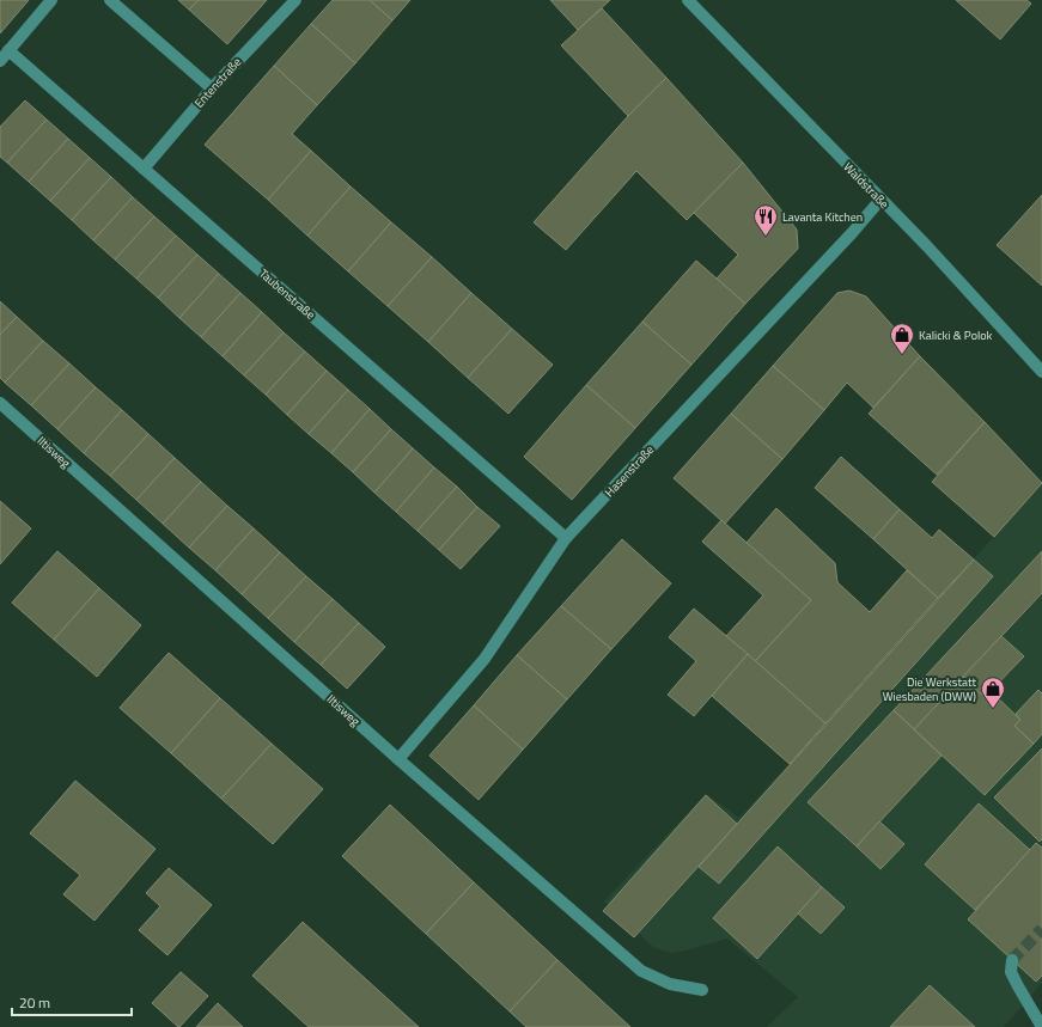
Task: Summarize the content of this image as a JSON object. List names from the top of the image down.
{
  "streets": {
    "street": [
      "Entenstraße",
      "Waldstraße",
      "Taubenstraße",
      "Iltisweg",
      "Hasenstraße"
    ]
  },
  "crossings": [
    ["Entenstraße", "Taubenstraße"],
    ["Waldstraße", "Hasenstraße"],
    ["Taubenstraße", "Hasenstraße"],
    ["Iltisweg", "Hasenstraße"]
  ],
  "places": {
    "restaurant": ["Lavanta Kitchen"],
    "shop": ["Kalicki & Polok", "Die Werkstatt Wiesbaden (DWW)"]
  },
  "scale_bar": "20 m"
}
